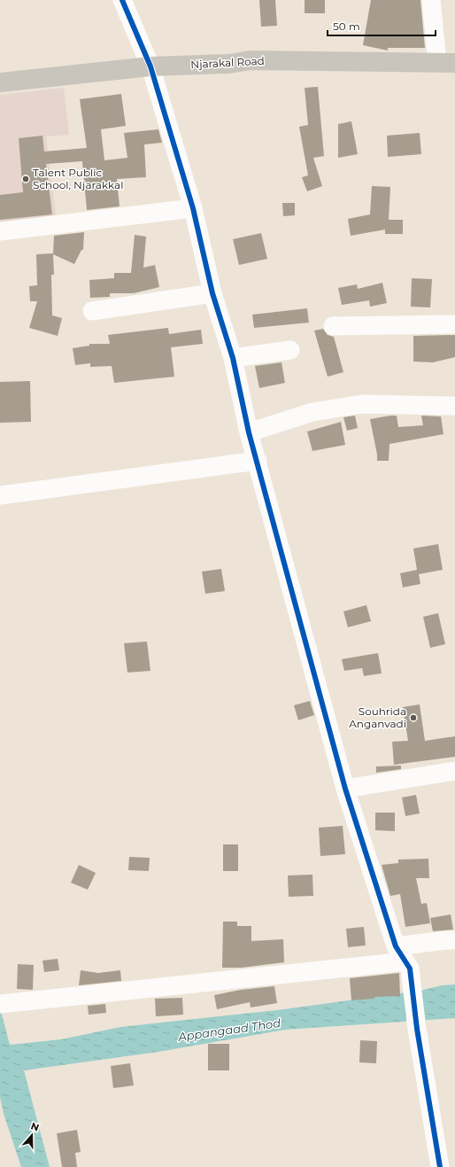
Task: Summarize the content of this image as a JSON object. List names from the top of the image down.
{
  "streets": {
    "main road": ["Njarakal Road"]
  },
  "water": ["Appangaad Thod"],
  "places": ["Talent Public School, Njarakkal", "Souhrida Anganvadi"],
  "scale_bar": "50 m",
  "north": "top"
}
